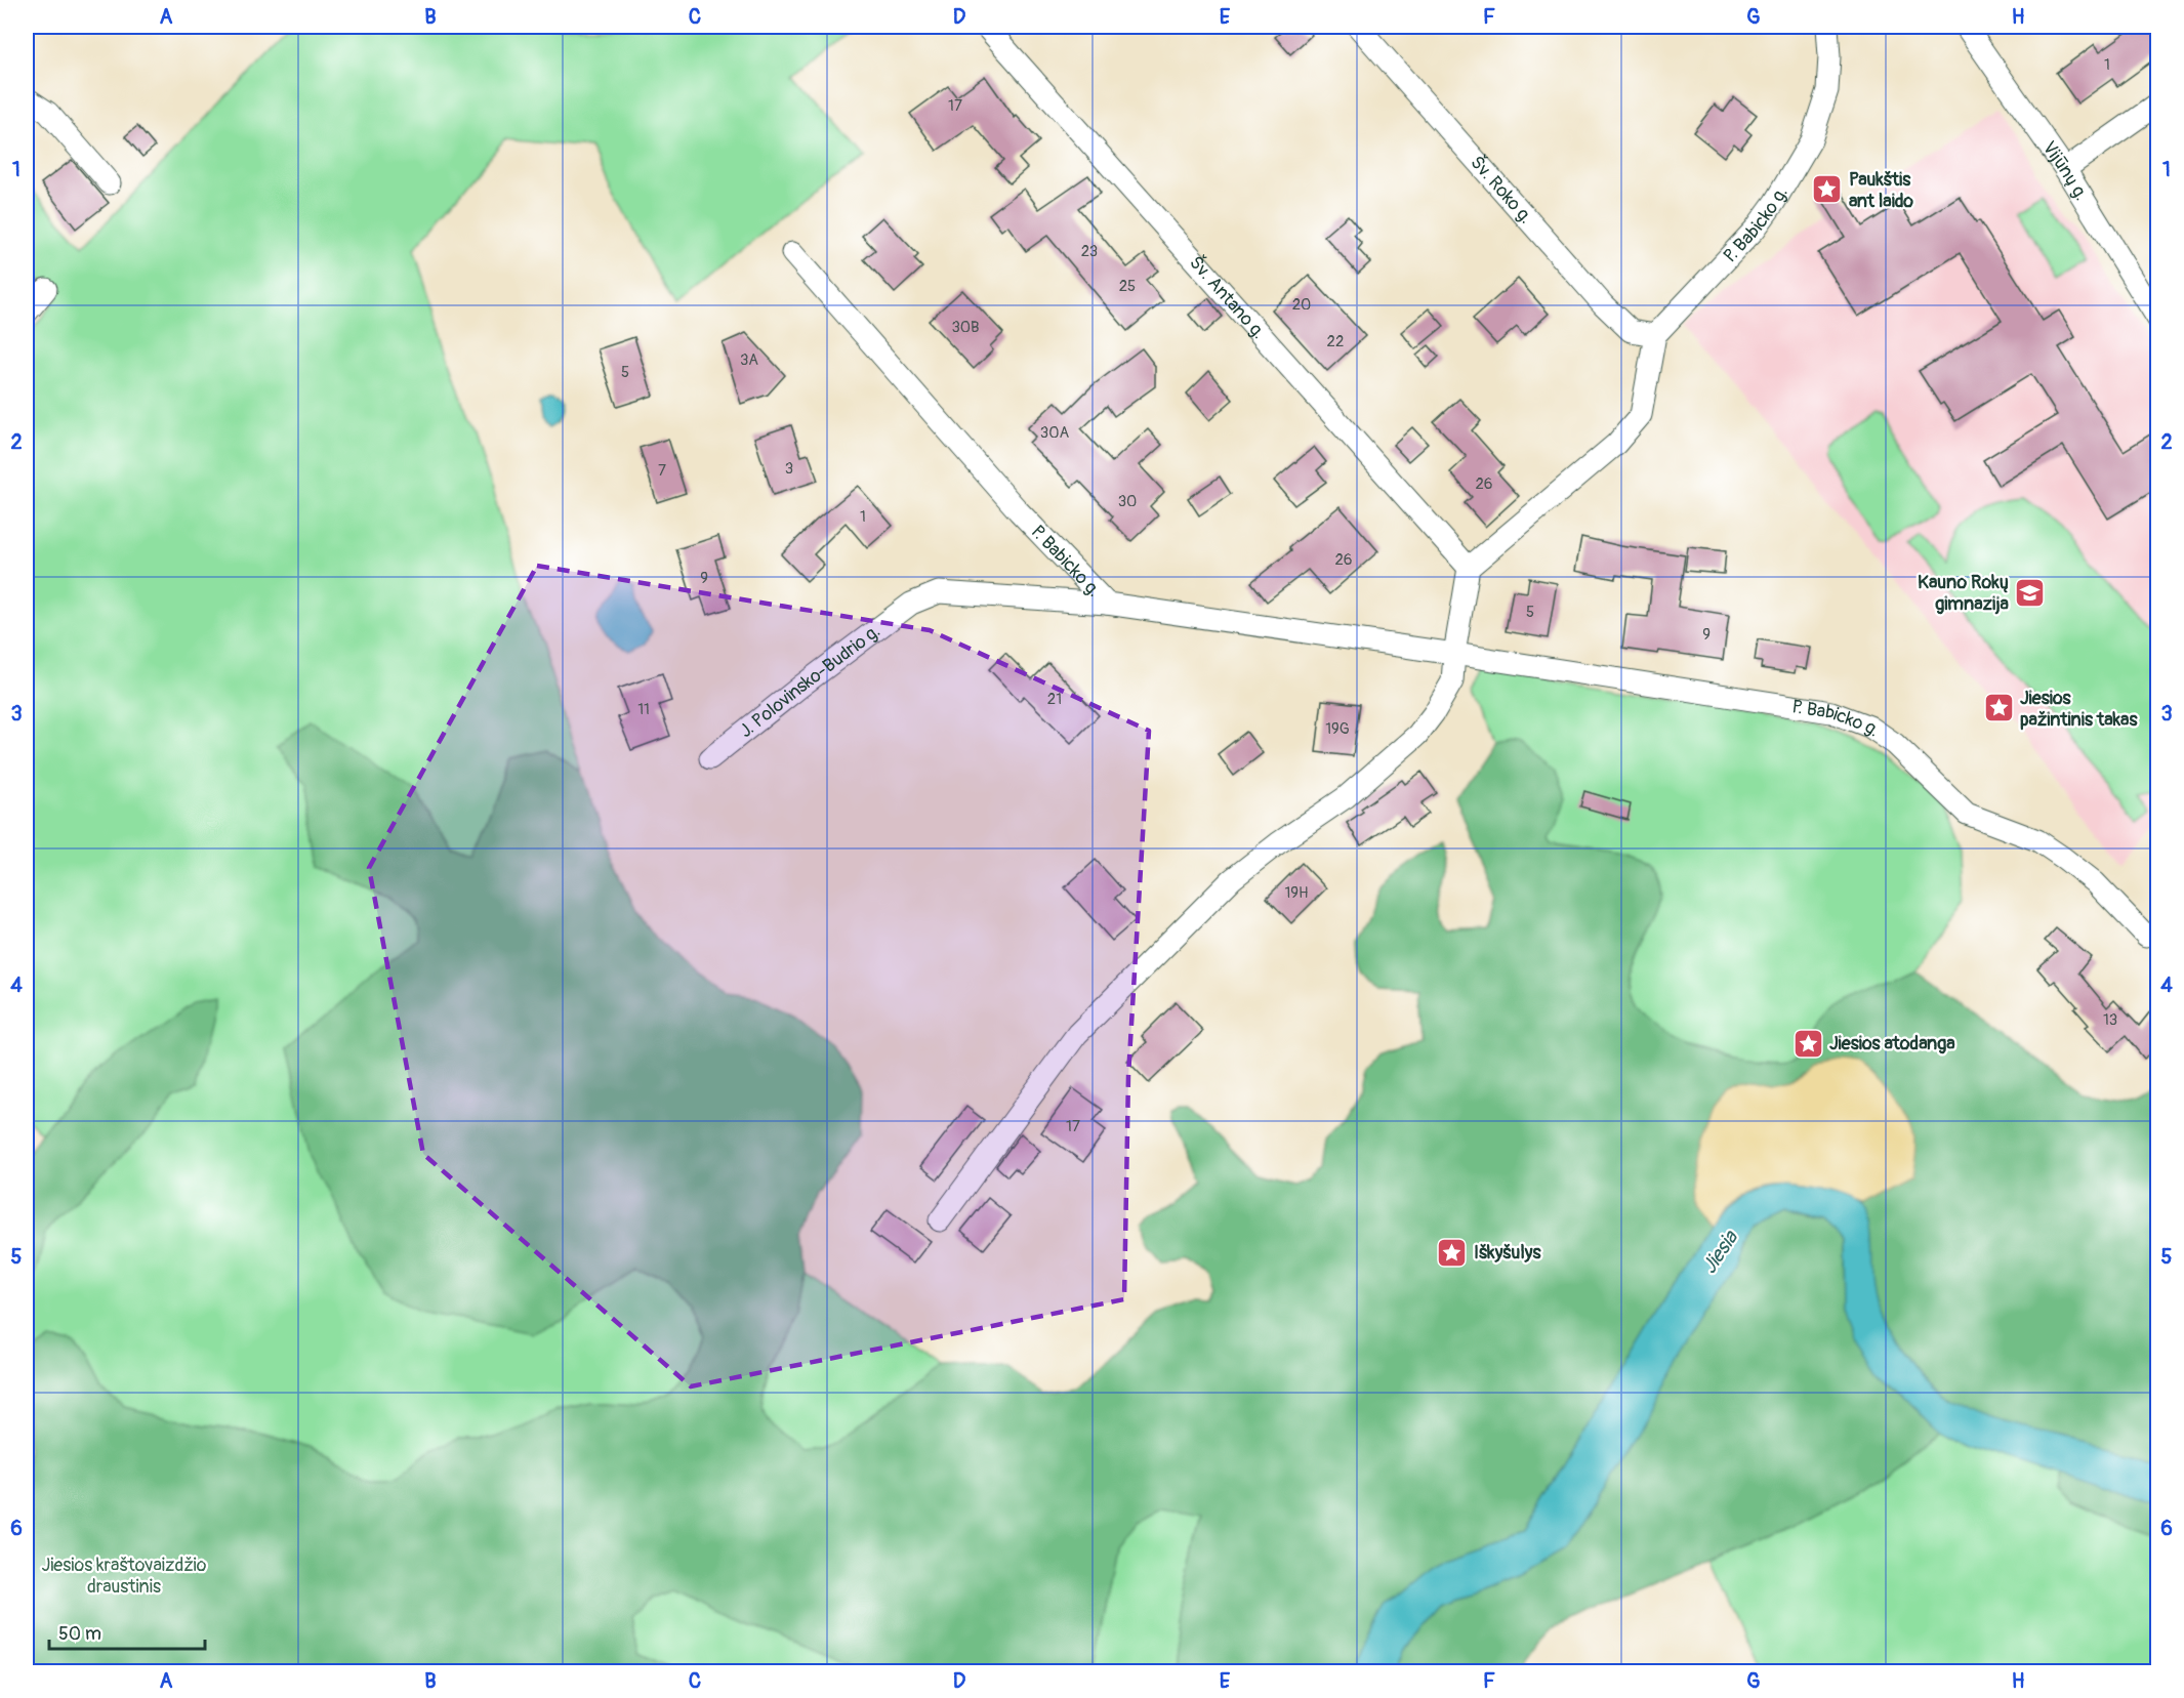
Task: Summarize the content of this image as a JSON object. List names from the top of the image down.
{
  "streets": {
    "street": [
      "Vijūnų g.",
      "Šv. Roko g.",
      "P. Babicko g.",
      "Šv. Antano g.",
      "J. Polovinsko-Budrio g."
    ]
  },
  "crossings": [
    ["Šv. Roko g.", "P. Babicko g."],
    ["P. Babicko g.", "J. Polovinsko-Budrio g."]
  ],
  "water": ["Jiesia"],
  "parks": ["Jiesios kraštovaizdžio draustinis"],
  "places": {
    "place": [
      "Paukštis ant laido",
      "Jiesios pažintinis takas",
      "Jiesios atodanga",
      "Iškyšulys"
    ],
    "school or university": ["Kauno Rokų gimnazija"]
  },
  "house_numbers": [
    "1",
    "17",
    "23",
    "25",
    "20",
    "30B",
    "22",
    "3A",
    "5",
    "30A",
    "3",
    "7",
    "26",
    "30",
    "1",
    "26",
    "9",
    "5",
    "9",
    "21",
    "11",
    "19G",
    "19H",
    "13",
    "17"
  ],
  "scale_bar": "50 m",
  "grid": {
    "columns": [
      "A",
      "B",
      "C",
      "D",
      "E",
      "F",
      "G",
      "H"
    ],
    "rows": [
      "1",
      "2",
      "3",
      "4",
      "5",
      "6"
    ]
  }
}
